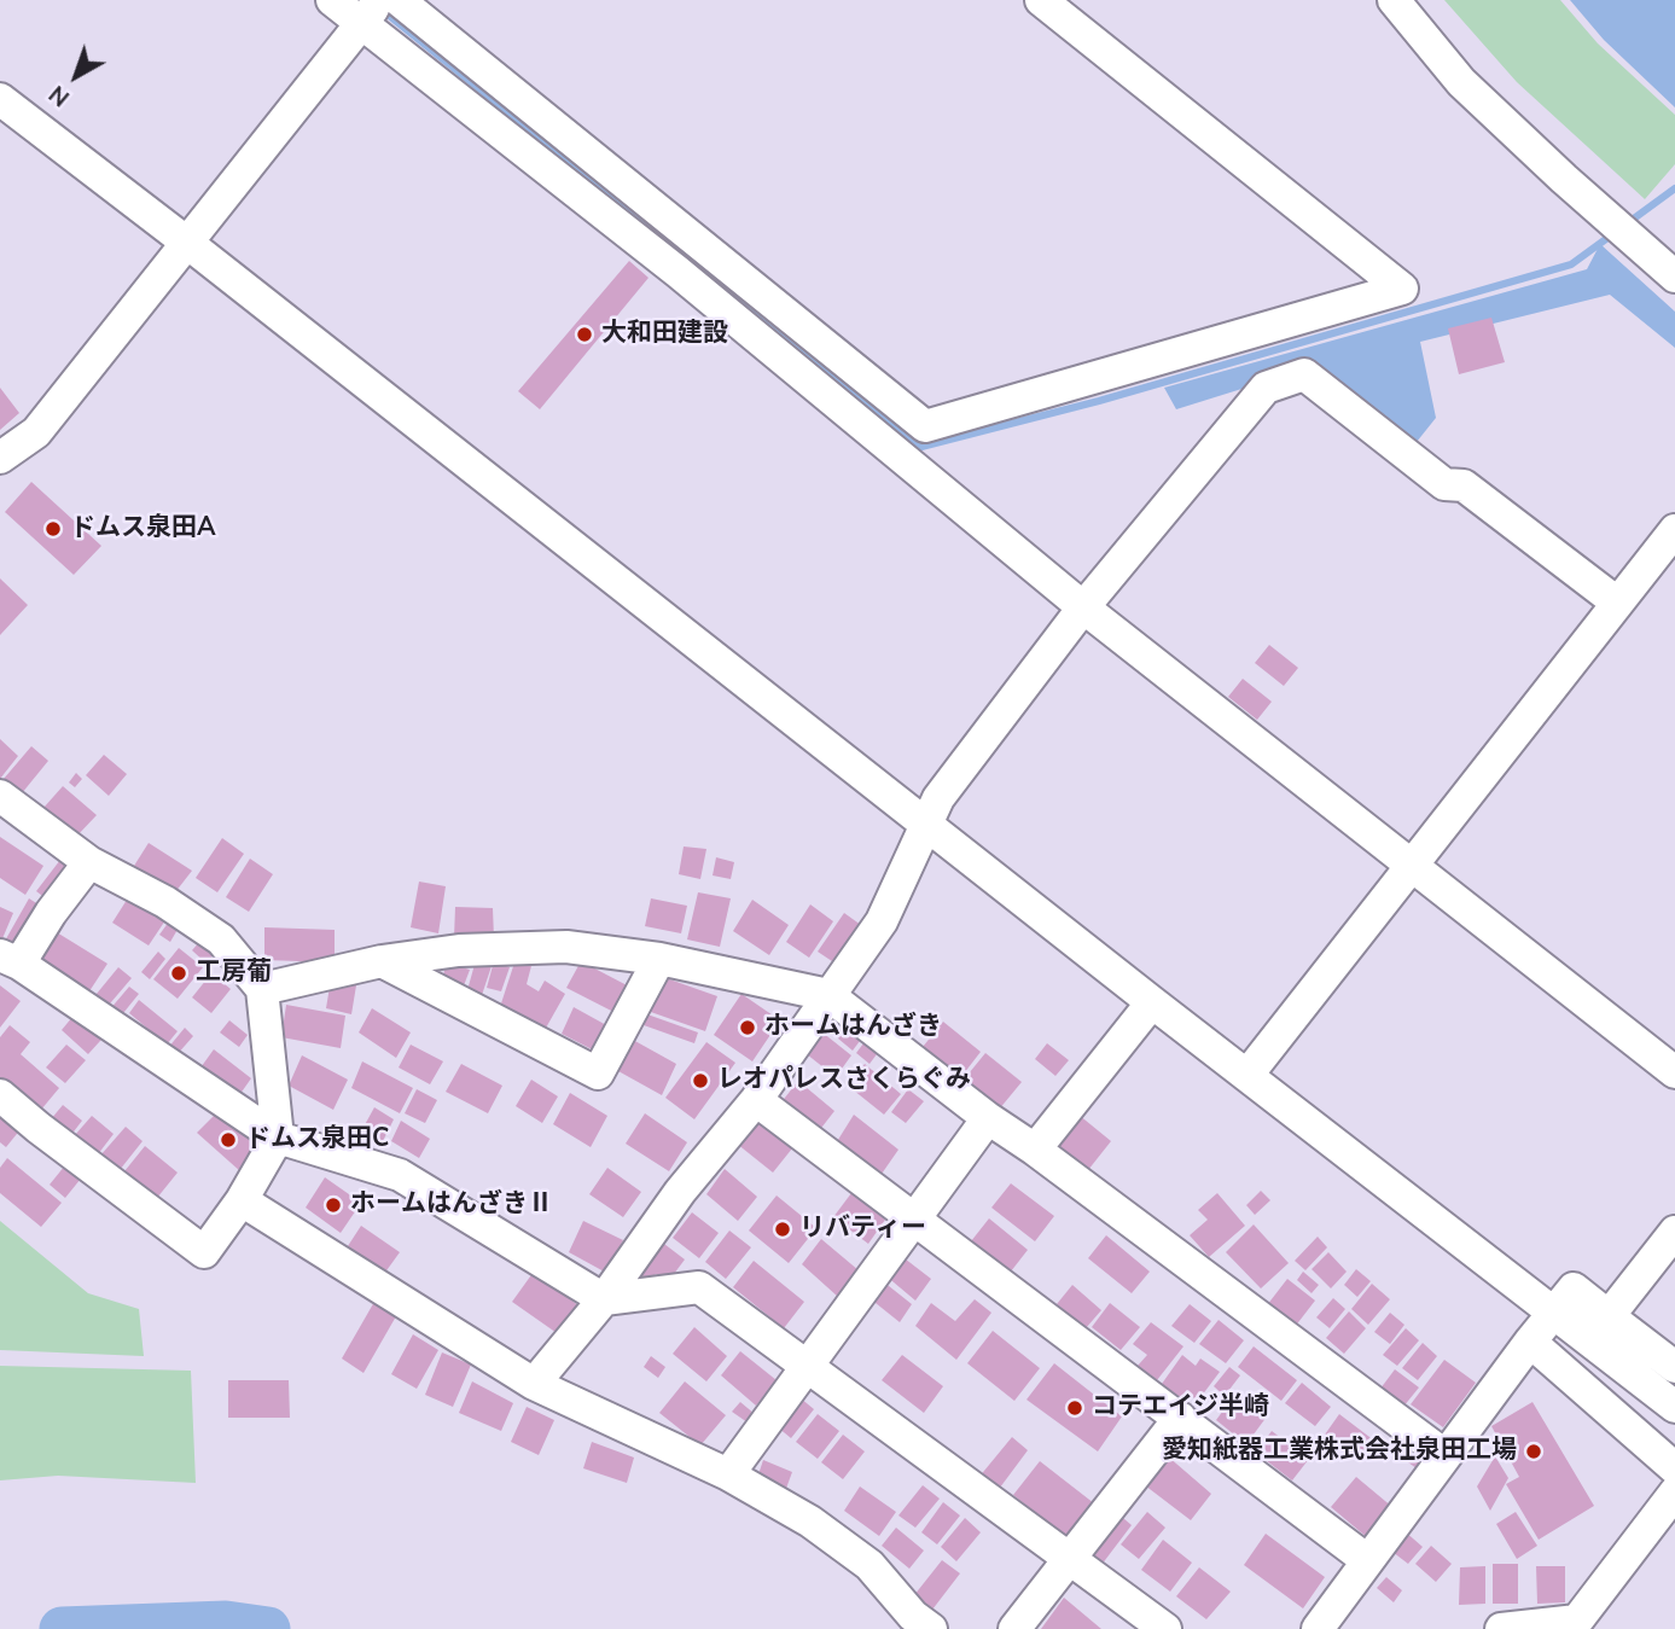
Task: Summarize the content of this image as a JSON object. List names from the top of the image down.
{
  "places": [
    "大和田建設",
    "ドムス泉田A",
    "工房葡",
    "ホームはんざき",
    "レオパレスさくらぐみ",
    "ドムス泉田C",
    "ホームはんざきⅡ",
    "リバティー",
    "コテエイジ半崎",
    "愛知紙器工業株式会社泉田工場"
  ],
  "north": "bottom left"
}
